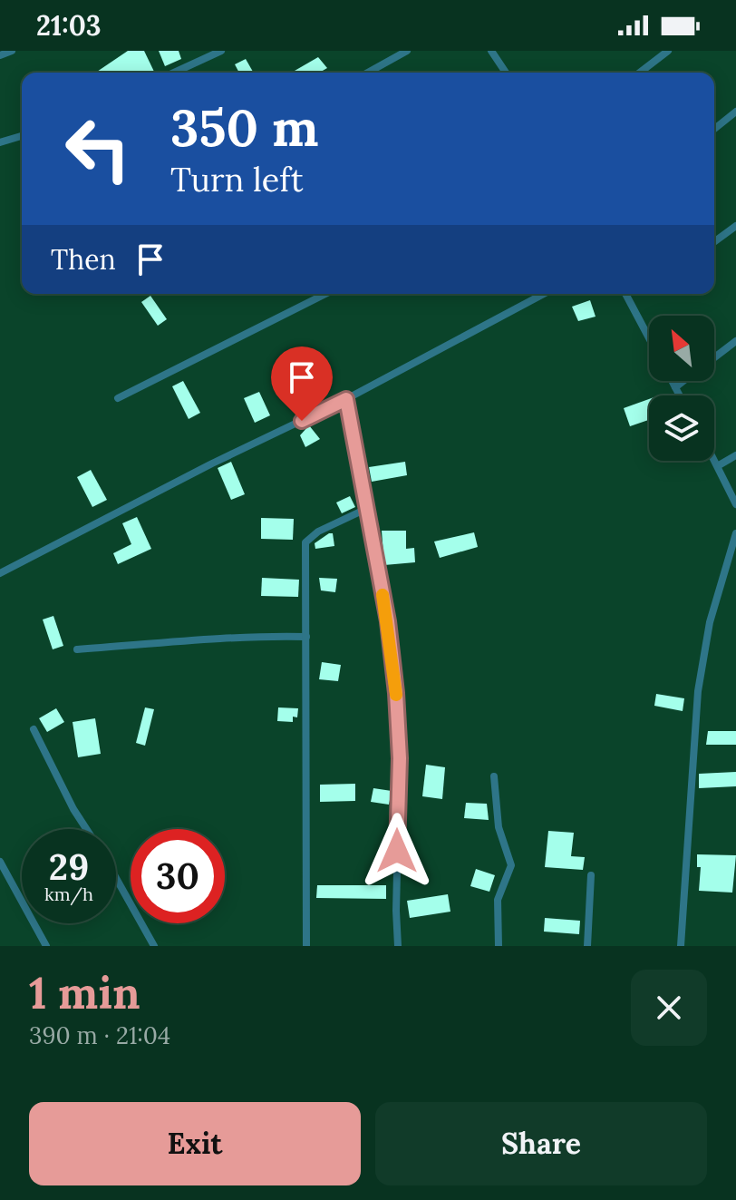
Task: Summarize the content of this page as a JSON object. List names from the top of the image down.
{
  "north": "top left",
  "page": {
    "status": "21:03",
    "turn": ["350 m", "Turn left"],
    "then": "Then",
    "speed": "29 km/h",
    "limit": "30",
    "heading": ["1 min", "390 m · 21:04"],
    "buttons": ["Exit", "Share"]
  }
}
